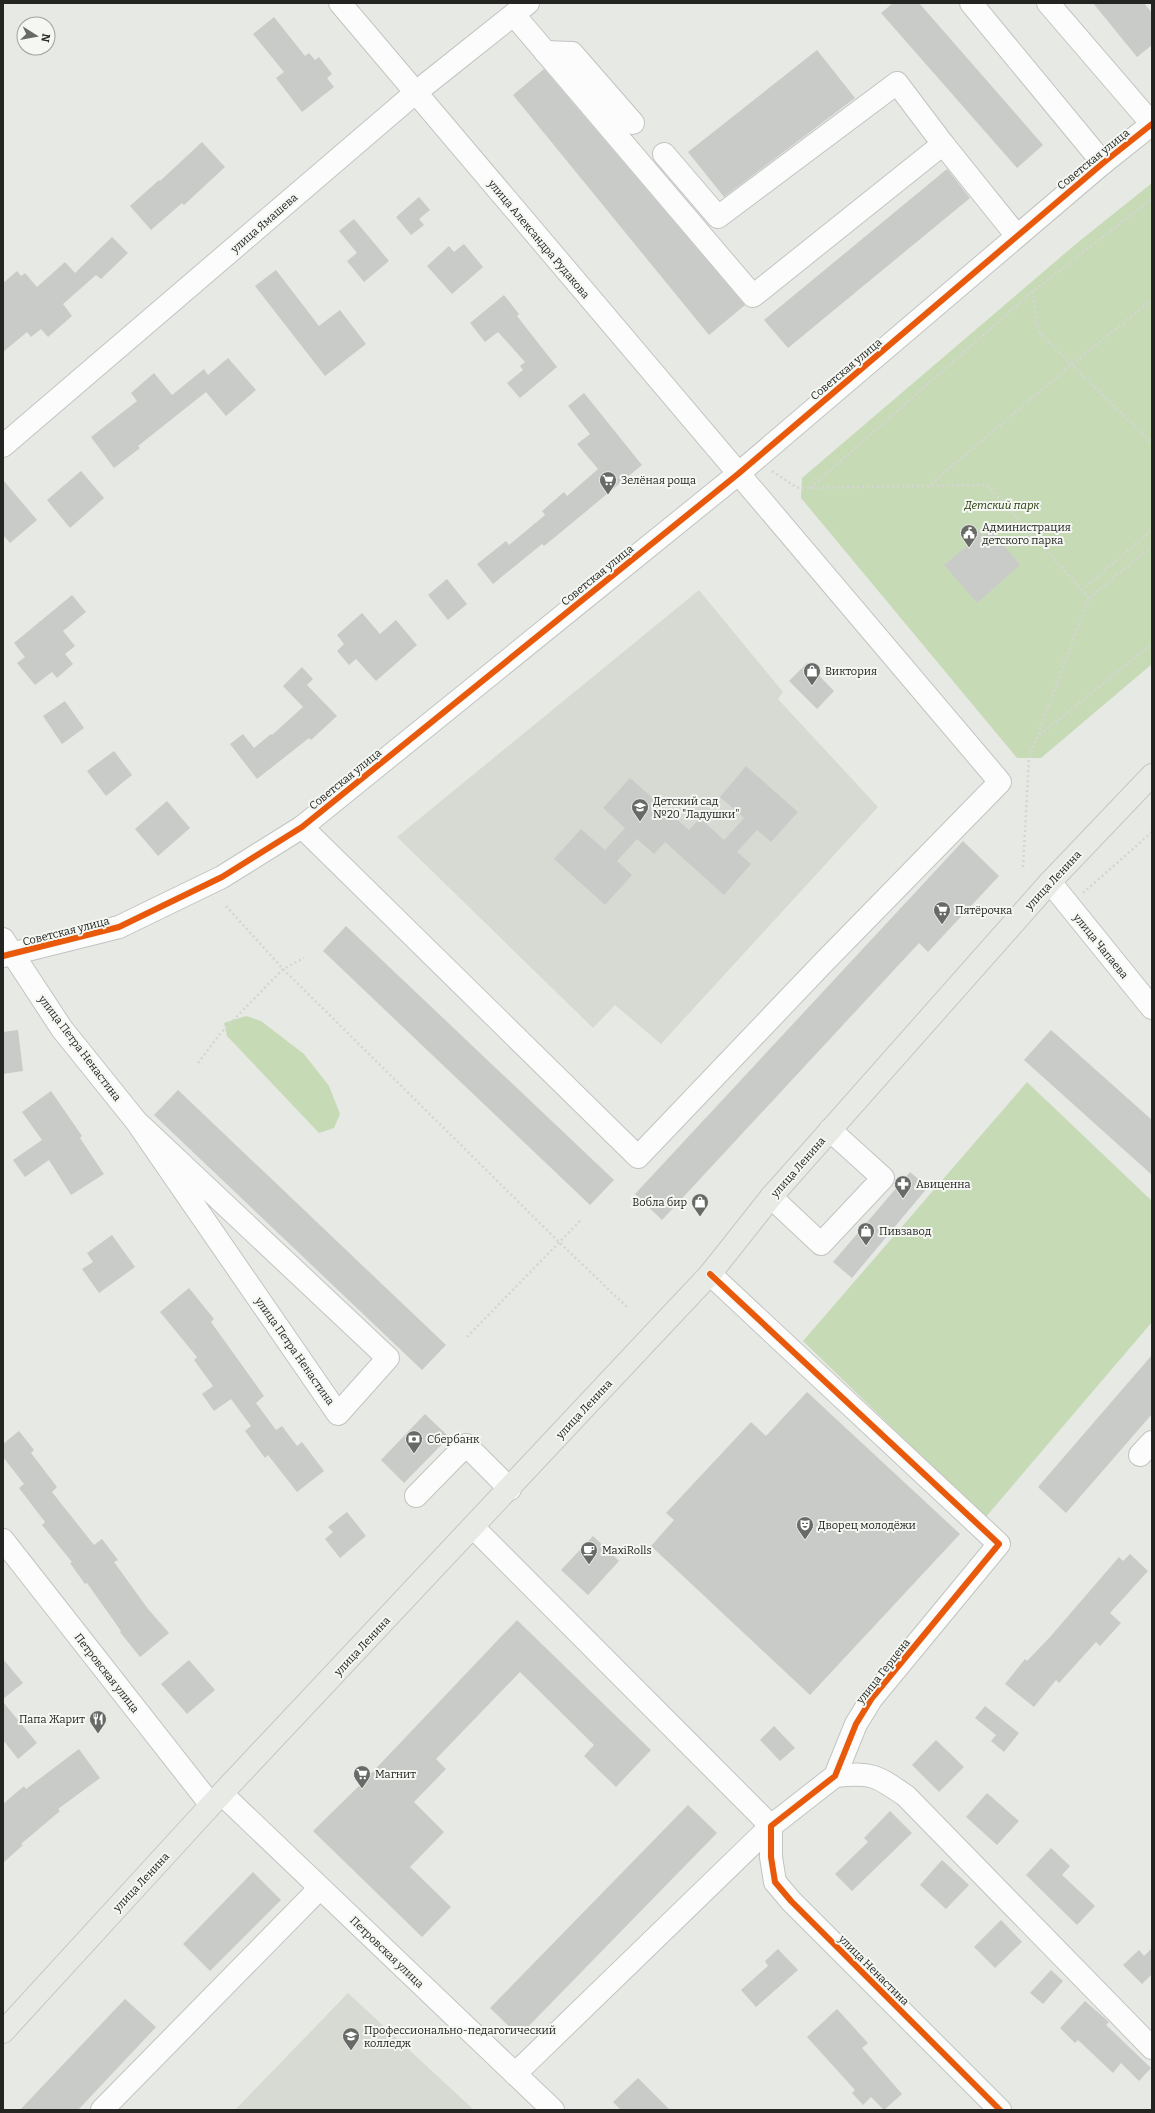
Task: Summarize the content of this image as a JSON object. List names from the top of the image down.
{
  "streets": {
    "main road": ["улица Ленина"],
    "street": [
      "Советская улица",
      "улица Ямашева",
      "улица Александра Рудакова",
      "улица Чапаева",
      "улица Петра Ненастина",
      "улица Герцена",
      "Петровская улица",
      "улица Ненастина"
    ]
  },
  "crossings": [
    ["Советская улица", "улица Александра Рудакова"],
    ["Советская улица", "улица Петра Ненастина"],
    ["улица Ямашева", "улица Александра Рудакова"],
    ["улица Ленина", "улица Чапаева"],
    ["улица Ленина", "улица Герцена"],
    ["улица Ленина", "Петровская улица"]
  ],
  "parks": ["Детский парк"],
  "places": {
    "supermarket": ["Зелёная роща", "Пятёрочка", "Магнит"],
    "public building": ["Администрация детского парка"],
    "shop": ["Виктория", "Вобла бир", "Пивзавод"],
    "school or university": ["Детский сад №20 \"Ладушки\"", "Профессионально-педагогический колледж"],
    "pharmacy": ["Авиценна"],
    "bank": ["Сбербанк"],
    "theatre": ["Дворец молодёжи"],
    "cafe": ["MaxiRolls"],
    "restaurant": ["Папа Жарит"]
  },
  "north": "right"
}
